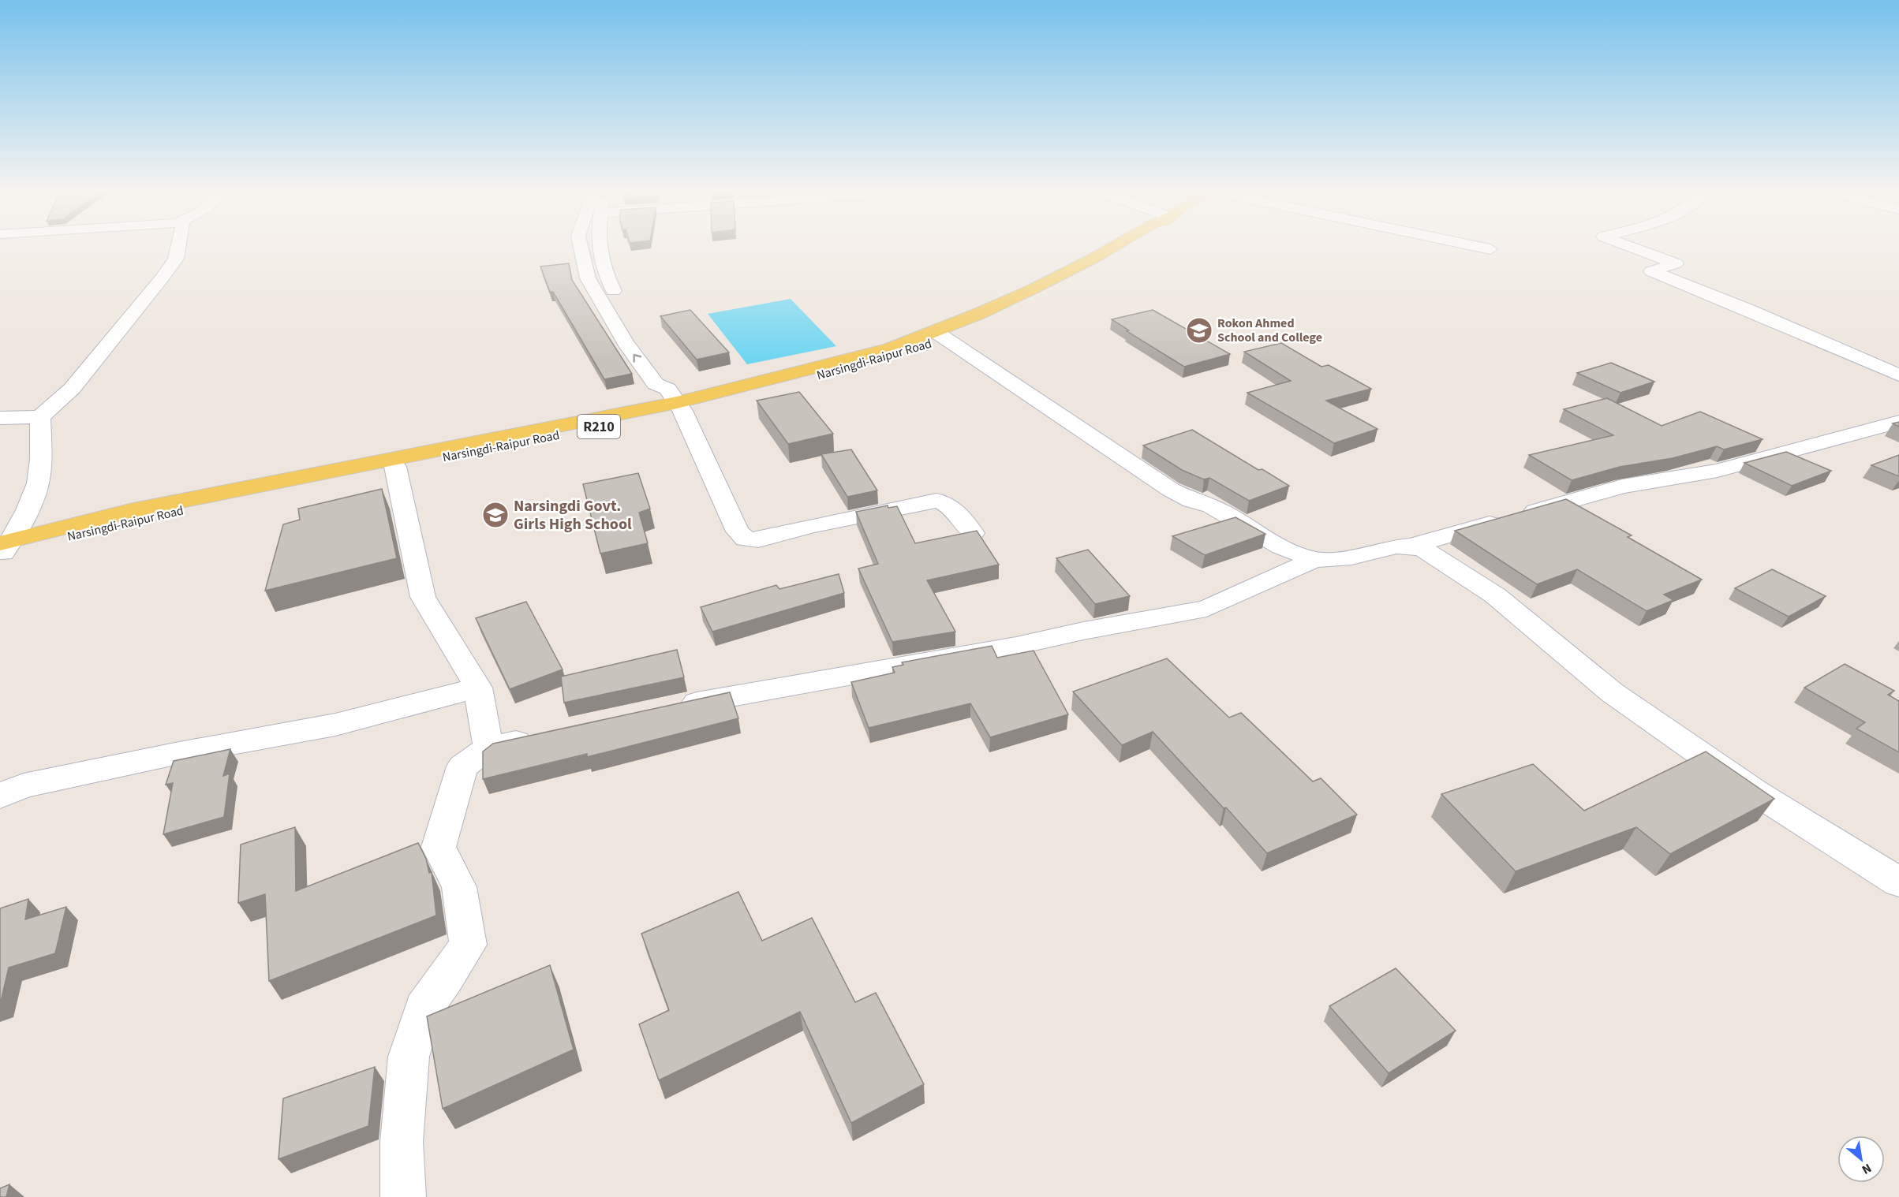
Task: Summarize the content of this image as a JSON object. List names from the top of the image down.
{
  "streets": {
    "main road": ["Narsingdi-Raipur Road", "R210"]
  },
  "places": {
    "school or university": ["Rokon Ahmed School and College", "Narsingdi Govt. Girls High School"]
  },
  "north": "bottom right"
}
